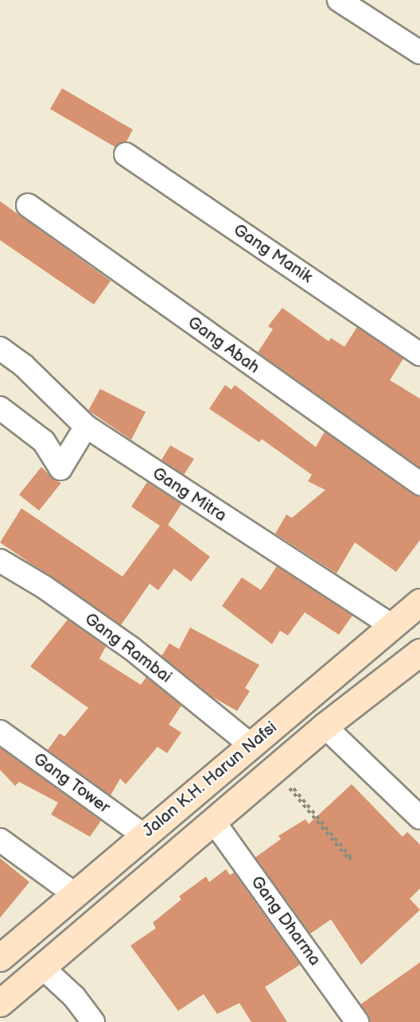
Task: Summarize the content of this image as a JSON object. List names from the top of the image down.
{
  "streets": {
    "main road": ["Jalan K.H. Harun Nafsi"],
    "street": [
      "Gang Manik",
      "Gang Abah",
      "Gang Mitra",
      "Gang Rambai",
      "Gang Tower",
      "Gang Dharma"
    ]
  },
  "crossings": [
    ["Gang Mitra", "Jalan K.H. Harun Nafsi"],
    ["Gang Rambai", "Jalan K.H. Harun Nafsi"],
    ["Jalan K.H. Harun Nafsi", "Gang Tower"],
    ["Jalan K.H. Harun Nafsi", "Gang Dharma"]
  ]
}
